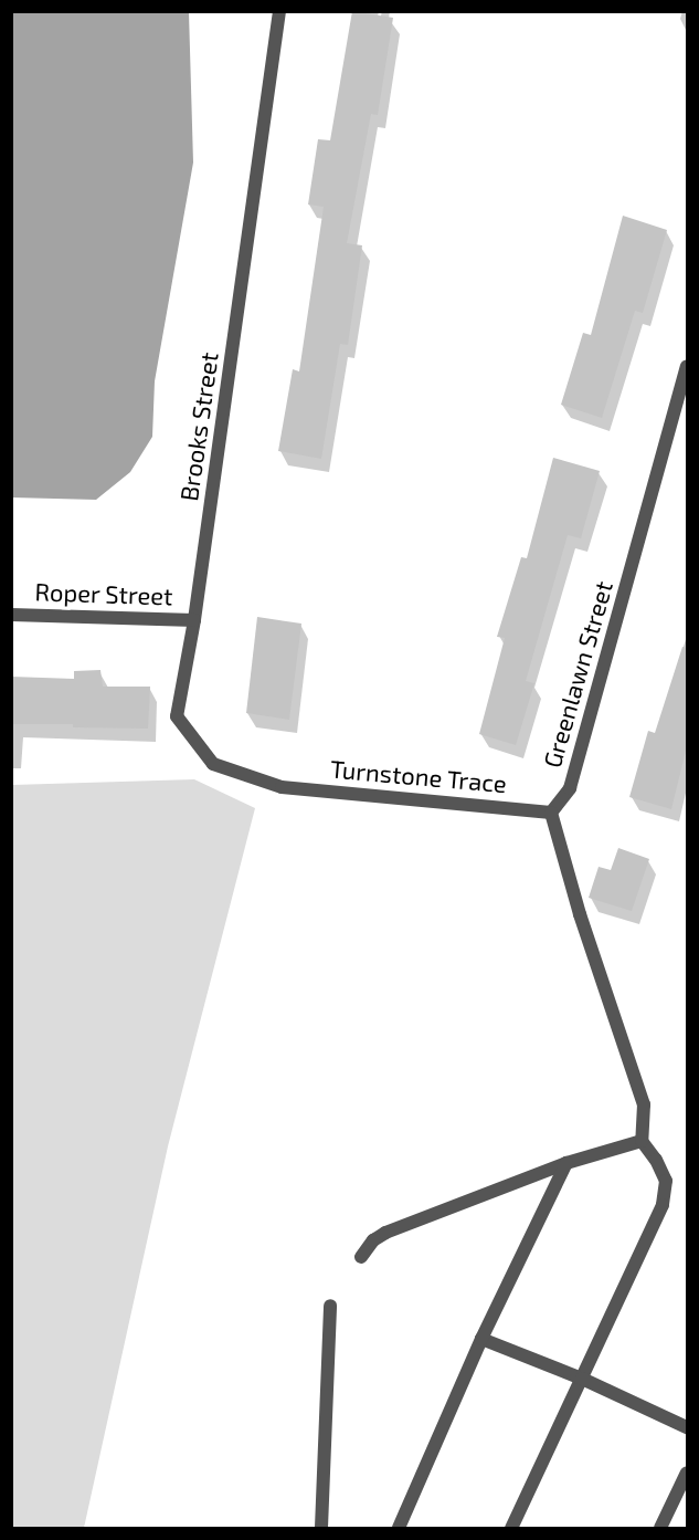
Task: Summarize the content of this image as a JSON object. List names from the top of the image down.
{
  "streets": {
    "street": [
      "Brooks Street",
      "Roper Street",
      "Greenlawn Street",
      "Turnstone Trace"
    ]
  },
  "crossings": [
    ["Brooks Street", "Roper Street"],
    ["Brooks Street", "Turnstone Trace"],
    ["Greenlawn Street", "Turnstone Trace"]
  ]
}
